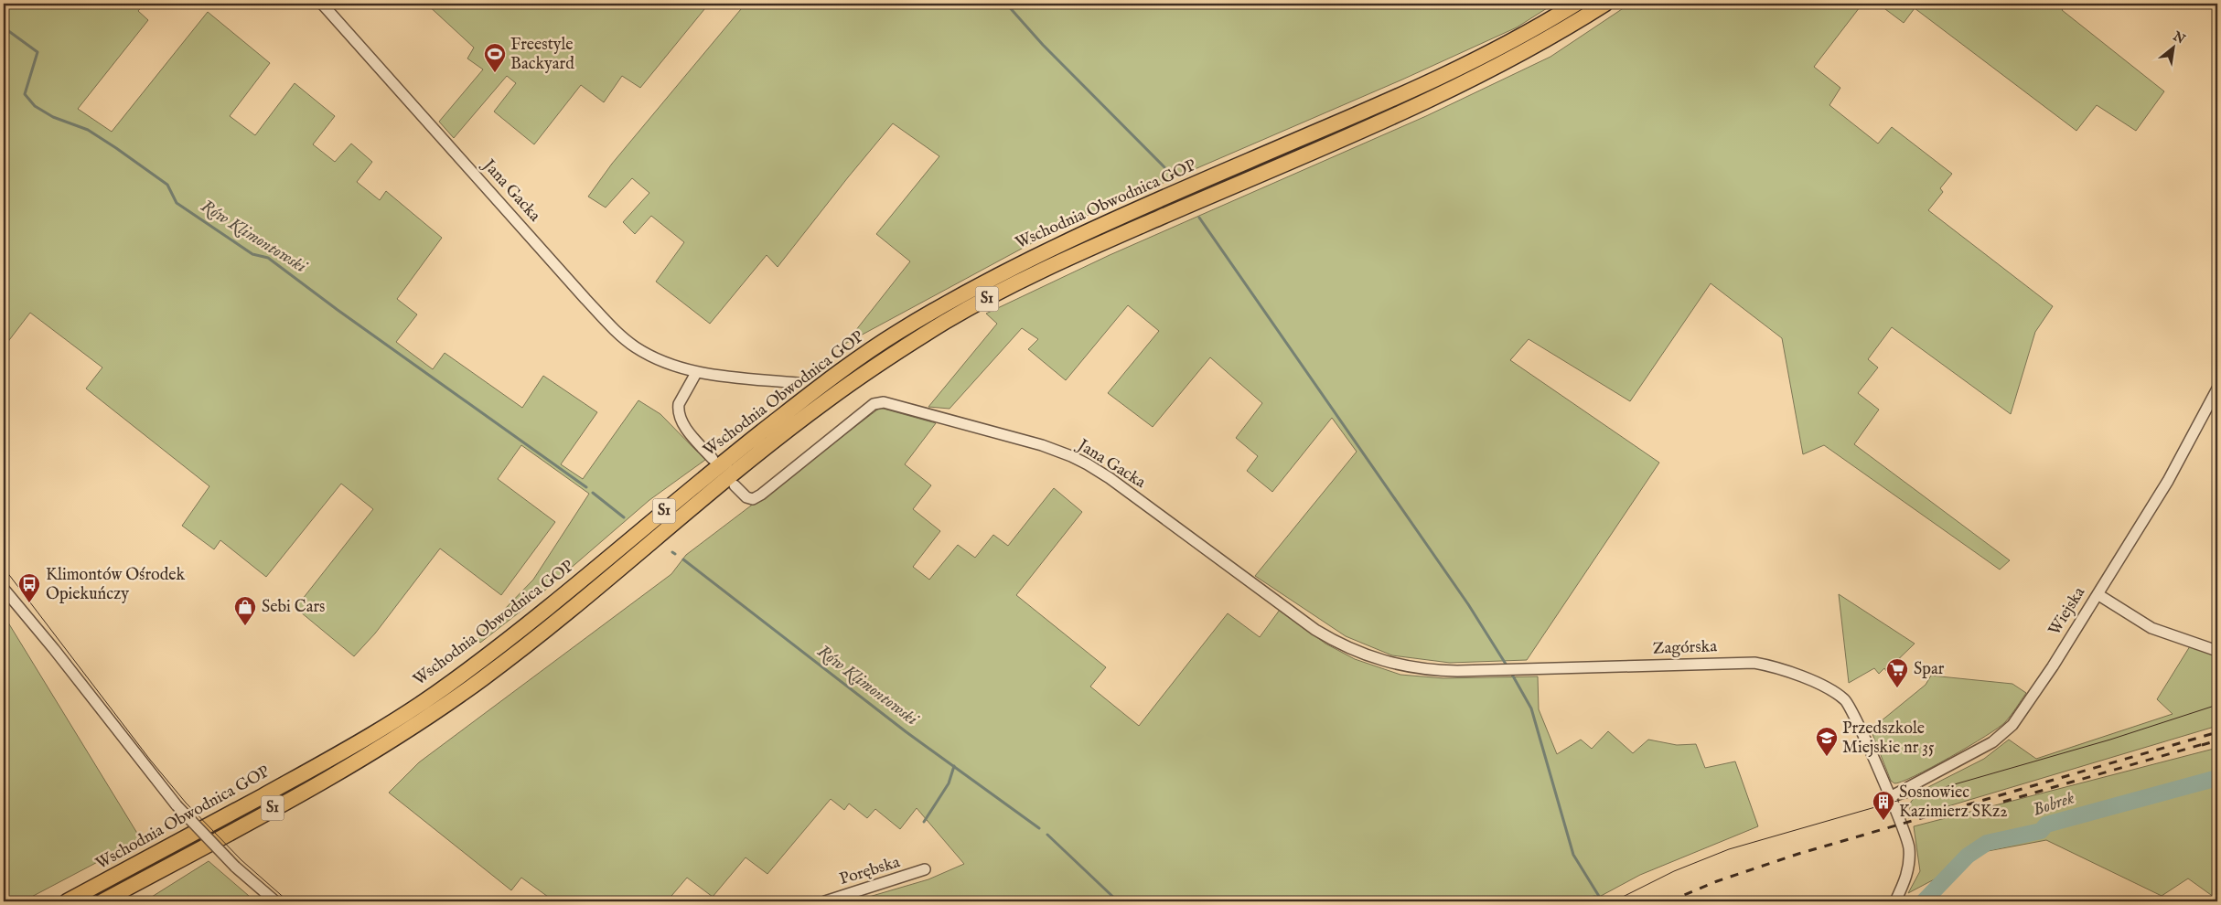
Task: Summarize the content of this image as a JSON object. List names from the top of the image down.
{
  "streets": {
    "highway": ["Wschodnia Obwodnica GOP", "S1"],
    "street": [
      "Jana Gacka",
      "Wiejska",
      "Zagórska",
      "Porębska"
    ]
  },
  "crossings": [
    ["Jana Gacka", "Zagórska"],
    ["Wiejska", "Zagórska"]
  ],
  "water": ["Rów Klimontowski", "Bobrek"],
  "places": {
    "sports": ["Freestyle Backyard"],
    "bus stop": ["Klimontów Ośrodek Opiekuńczy"],
    "shop": ["Sebi Cars"],
    "supermarket": ["Spar"],
    "school or university": ["Przedszkole Miejskie nr 35"],
    "building": ["Sosnowiec Kazimierz SKz2"]
  },
  "north": "top right"
}
